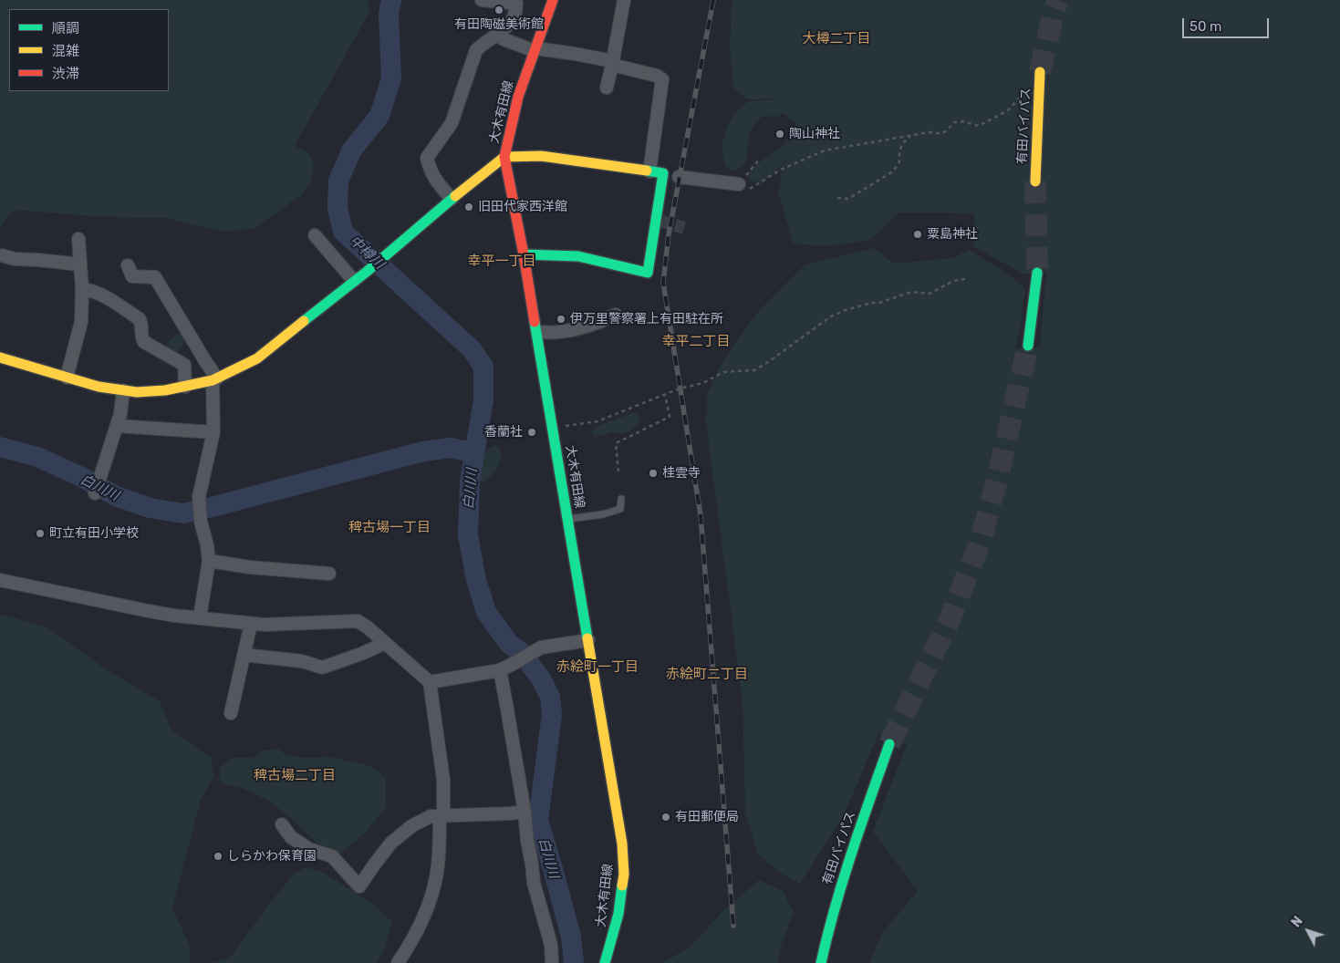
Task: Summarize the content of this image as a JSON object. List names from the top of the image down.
{
  "streets": {
    "main road": ["大木有田線", "有田バイパス"]
  },
  "districts": [
    "大樽二丁目",
    "幸平一丁目",
    "幸平二丁目",
    "稗古場一丁目",
    "赤絵町一丁目",
    "赤絵町二丁目",
    "稗古場二丁目"
  ],
  "water": ["中樽川", "白川川"],
  "places": [
    "有田陶磁美術館",
    "陶山神社",
    "旧田代家西洋館",
    "粟島神社",
    "伊万里警察署上有田駐在所",
    "香蘭社",
    "桂雲寺",
    "町立有田小学校",
    "有田郵便局",
    "しらかわ保育園"
  ],
  "legend": ["順調", "混雑", "渋滞"],
  "scale_bar": "50 m",
  "north": "top left"
}
